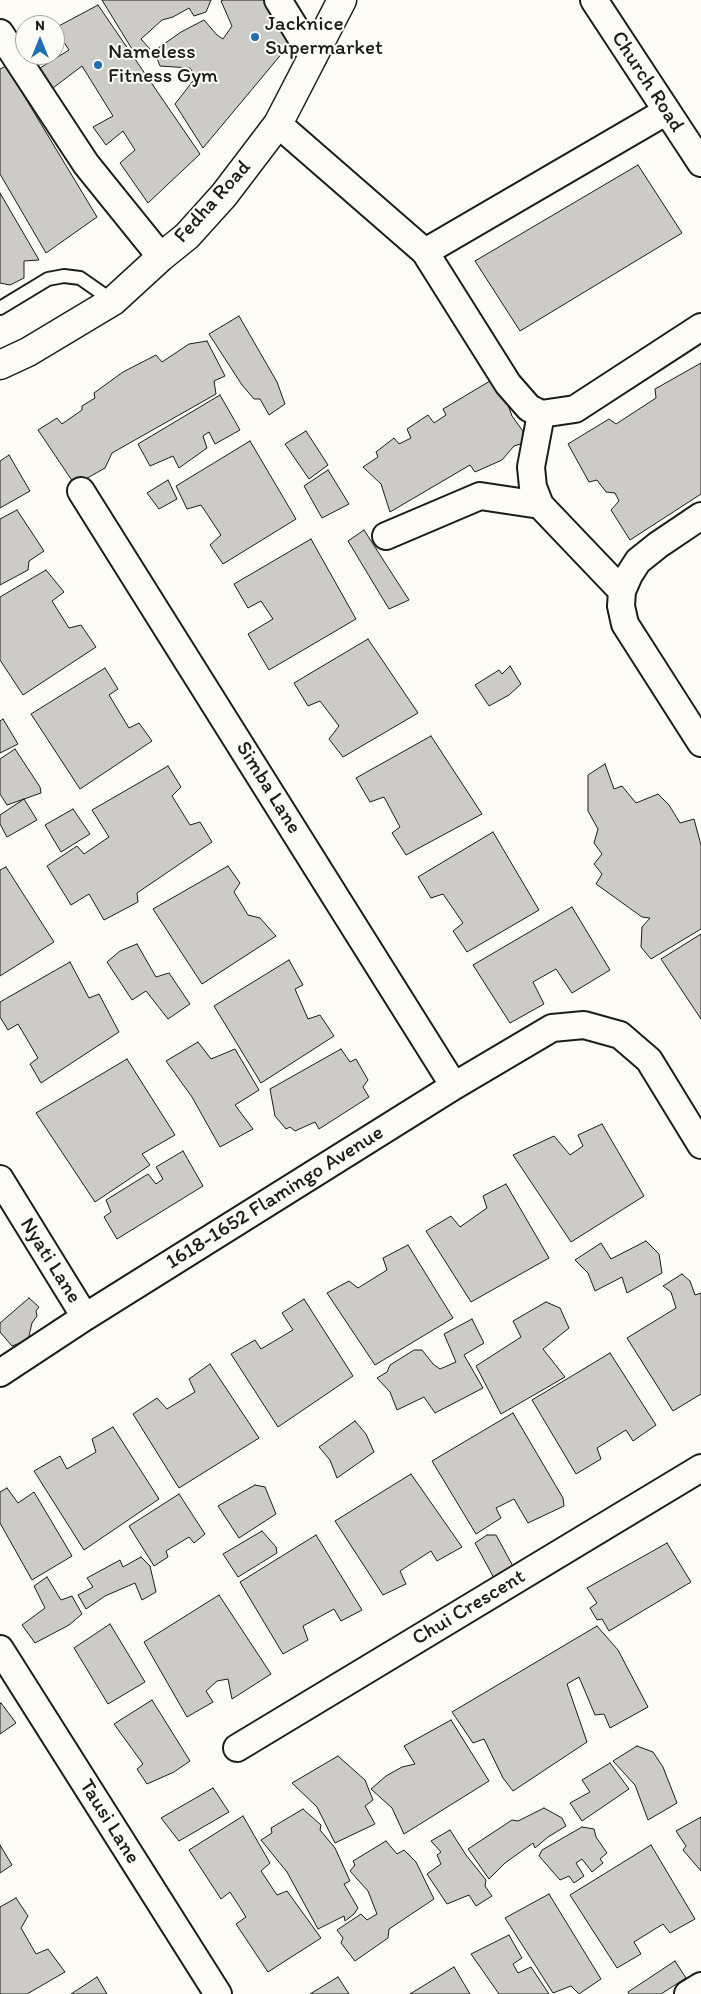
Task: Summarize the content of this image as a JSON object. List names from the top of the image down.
{
  "streets": {
    "street": [
      "Church Road",
      "Fedha Road",
      "Simba Lane",
      "1618-1652 Flamingo Avenue",
      "Nyati Lane",
      "Chui Crescent",
      "Tausi Lane"
    ]
  },
  "crossings": [
    ["Simba Lane", "1618-1652 Flamingo Avenue"],
    ["1618-1652 Flamingo Avenue", "Nyati Lane"]
  ],
  "places": ["Jacknice Supermarket", "Nameless Fitness Gym"],
  "north": "top"
}
